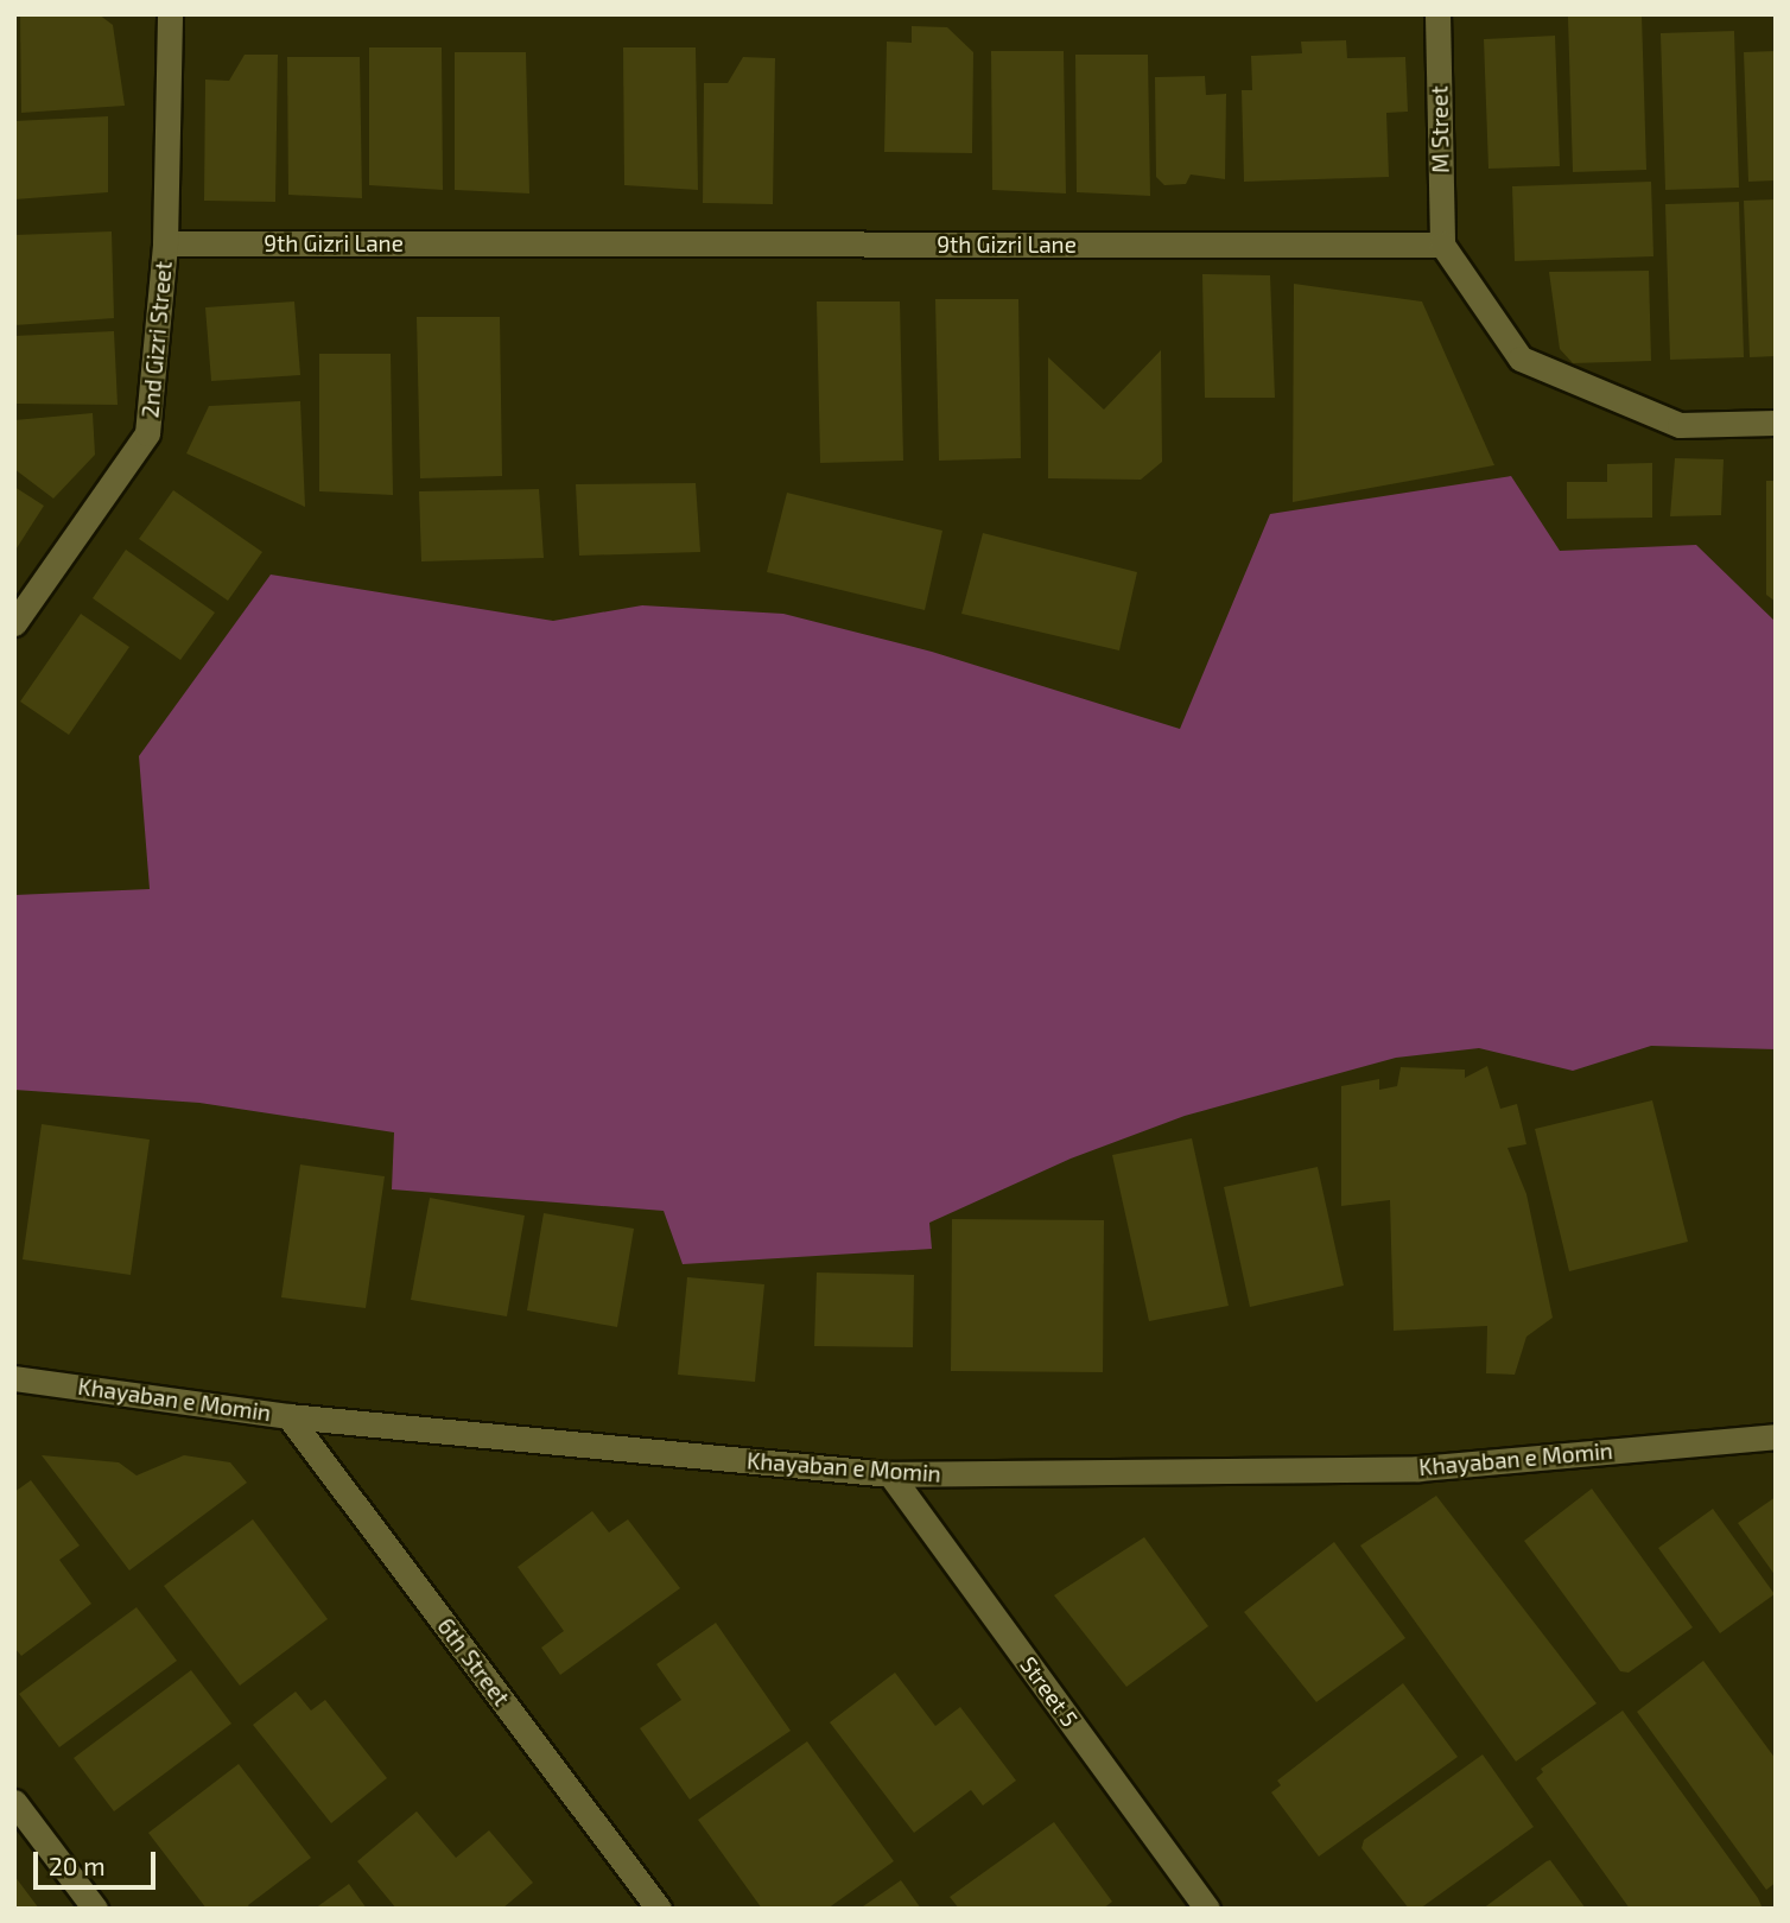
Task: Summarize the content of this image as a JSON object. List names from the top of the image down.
{
  "streets": {
    "street": [
      "M Street",
      "9th Gizri Lane",
      "2nd Gizri Street",
      "Khayaban e Momin",
      "6th Street",
      "Street 5"
    ]
  },
  "crossings": [
    ["M Street", "9th Gizri Lane"],
    ["9th Gizri Lane", "2nd Gizri Street"],
    ["Khayaban e Momin", "6th Street"],
    ["Khayaban e Momin", "Street 5"]
  ],
  "scale_bar": "20 m"
}
